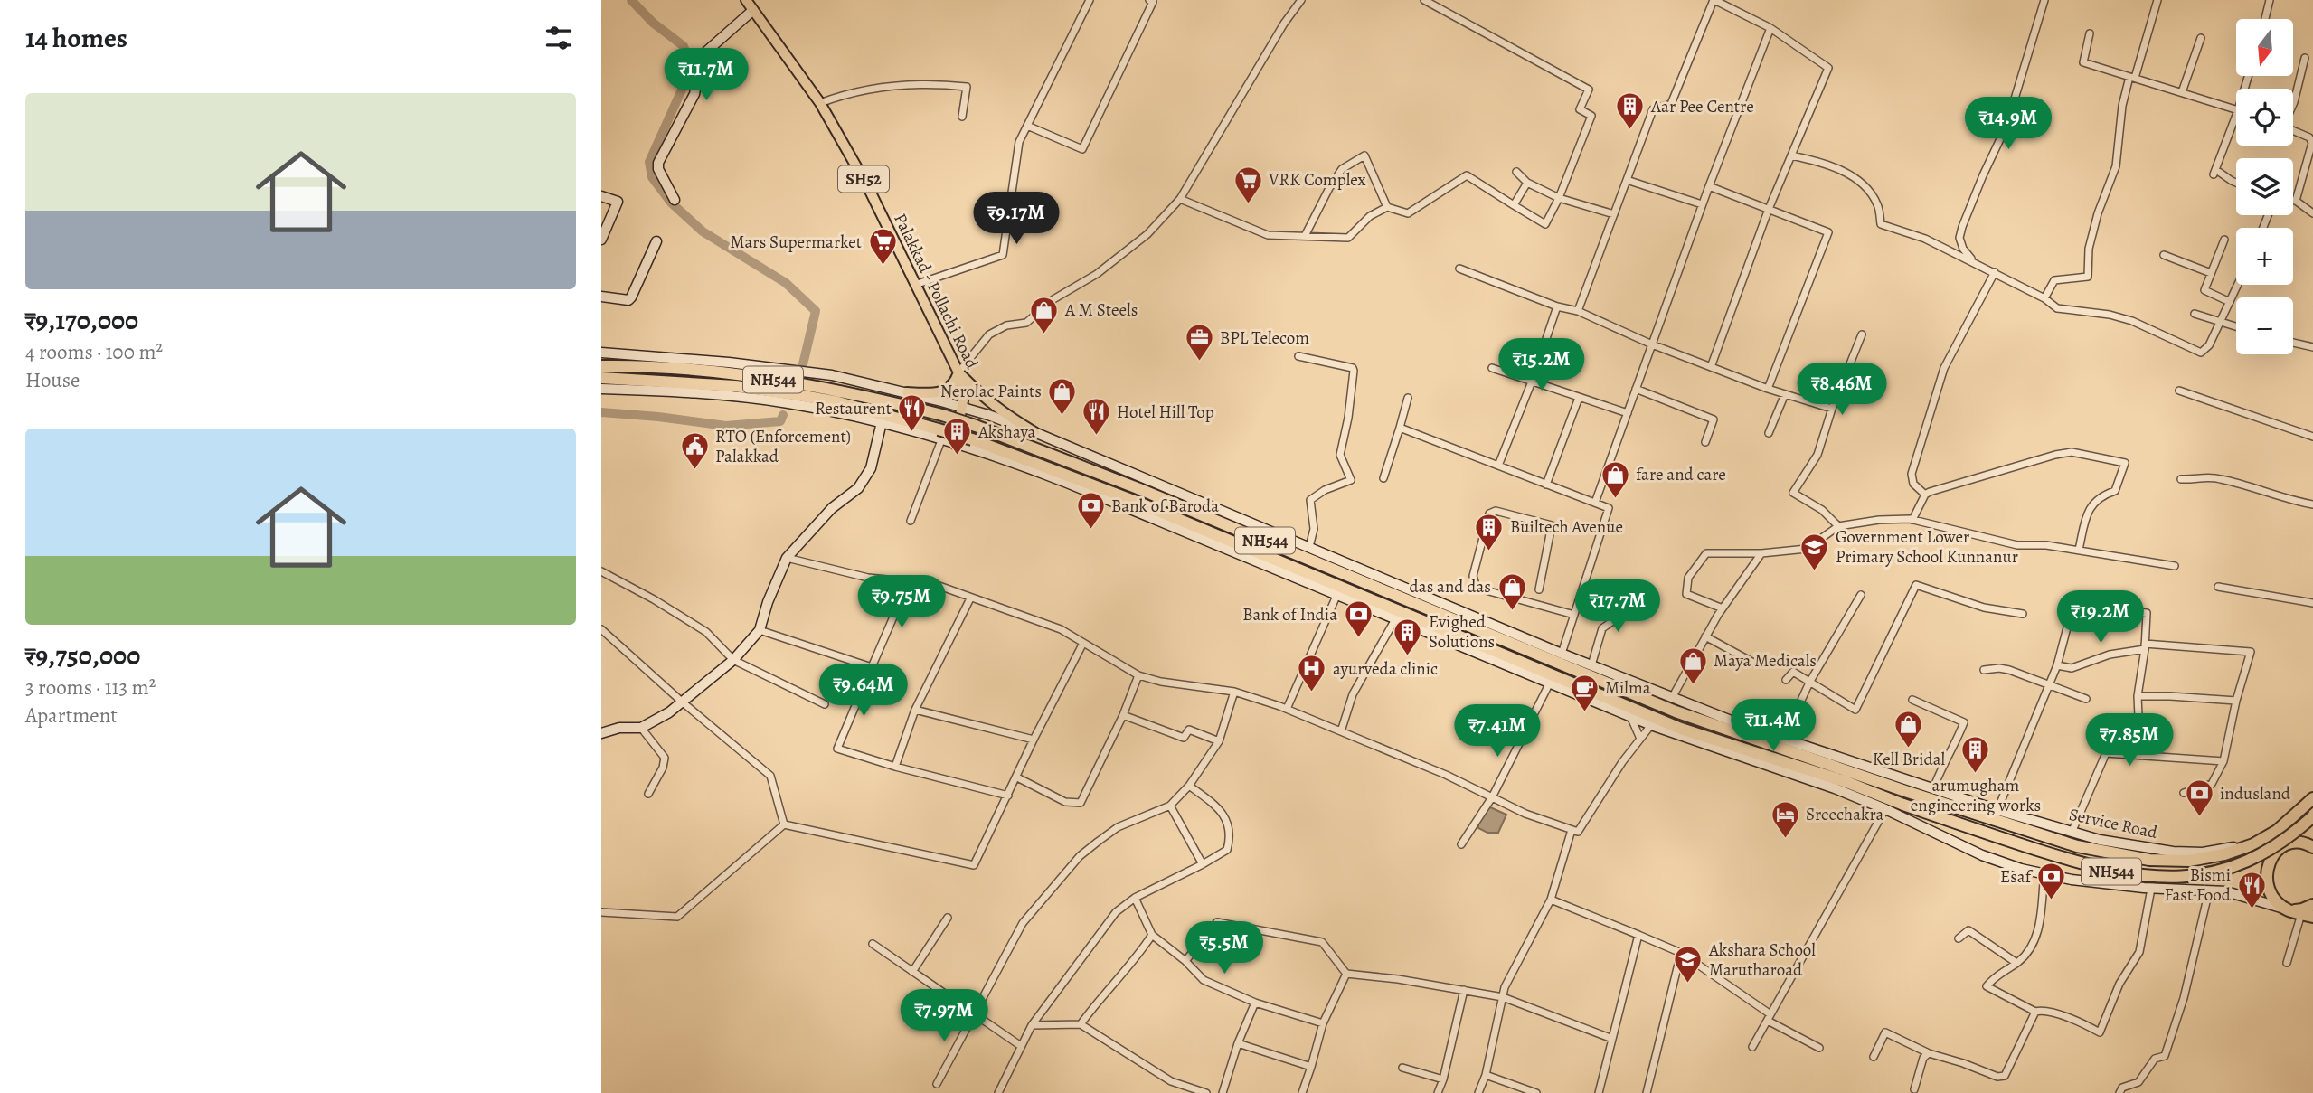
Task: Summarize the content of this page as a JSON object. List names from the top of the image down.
{
  "streets": {
    "highway": ["NH544"],
    "main road": ["SH52", "Palakkad - Pollachi Road"],
    "street": ["Service Road"]
  },
  "crossings": [
    ["Palakkad - Pollachi Road", "Service Road"],
    ["NH544", "Service Road"]
  ],
  "places": {
    "building": [
      "Aar Pee Centre",
      "Akshaya",
      "Builtech Avenue",
      "Evighed Solutions",
      "arumugham engineering works"
    ],
    "supermarket": ["VRK Complex", "Mars Supermarket"],
    "shop": [
      "A M Steels",
      "Nerolac Paints",
      "fare and care",
      "das and das",
      "Maya Medicals",
      "Kell Bridal"
    ],
    "office": ["BPL Telecom"],
    "restaurant": ["Restaurent", "Hotel Hill Top", "Bismi Fast Food"],
    "public building": ["RTO (Enforcement) Palakkad"],
    "bank": [
      "Bank of Baroda",
      "Bank of India",
      "indusland",
      "Esaf"
    ],
    "school or university": ["Government Lower Primary School Kunnanur", "Akshara School Marutharoad"],
    "hospital": ["ayurveda clinic"],
    "cafe": ["Milma"],
    "hotel": ["Sreechakra"]
  },
  "north": "bottom",
  "page": {
    "heading": "14 homes",
    "map_buttons": ["+", "−"],
    "price": [
      "₹11.7M",
      "₹14.9M",
      "₹9.17M",
      "₹15.2M",
      "₹8.46M",
      "₹9.75M",
      "₹17.7M",
      "₹19.2M",
      "₹9.64M",
      "₹11.4M",
      "₹7.41M",
      "₹7.85M",
      "₹5.5M",
      "₹7.97M"
    ],
    "list": [
      {
        "name": "₹9,170,000",
        "note": "4 rooms · 100 m² · House"
      },
      {
        "name": "₹9,750,000",
        "note": "3 rooms · 113 m² · Apartment"
      }
    ]
  }
}
